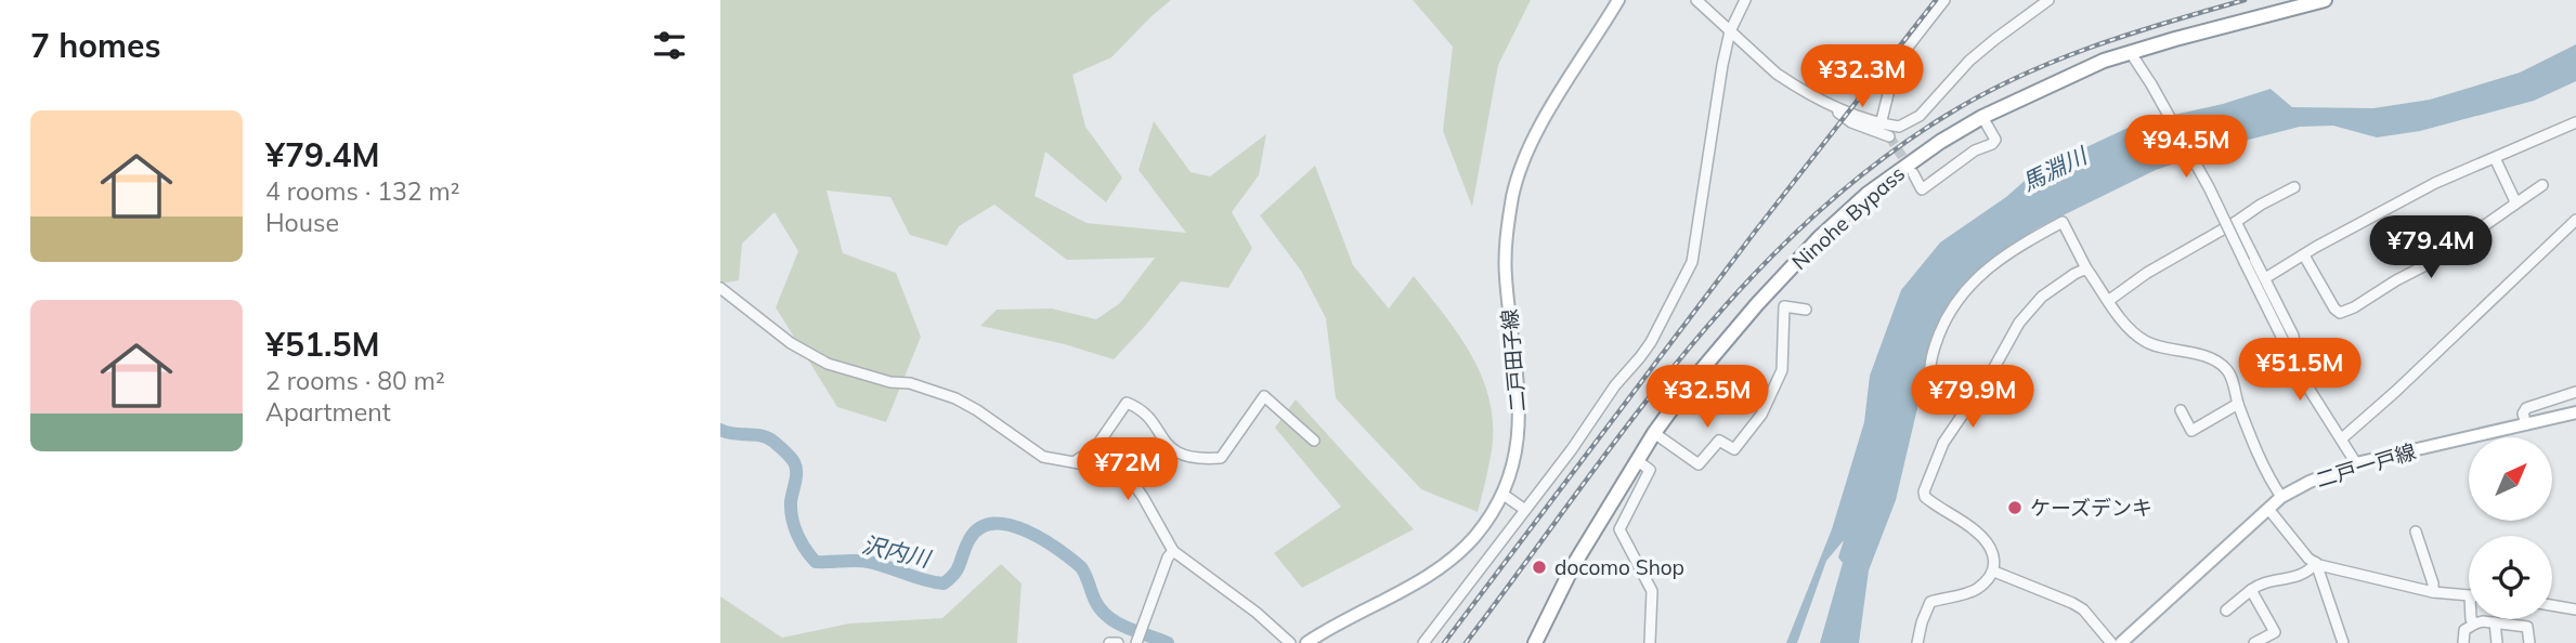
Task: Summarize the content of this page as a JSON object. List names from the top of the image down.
{
  "streets": {
    "highway": ["Ninohe Bypass"],
    "main road": ["二戸田子線", "二戸一戸線"]
  },
  "water": ["馬淵川", "沢内川"],
  "places": ["ケーズデンキ", "docomo Shop"],
  "north": "top right",
  "page": {
    "heading": "7 homes",
    "price": [
      "¥32.3M",
      "¥94.5M",
      "¥79.4M",
      "¥51.5M",
      "¥32.5M",
      "¥79.9M",
      "¥72M"
    ],
    "list": [
      {
        "name": "¥79.4M",
        "note": "4 rooms · 132 m² · House"
      },
      {
        "name": "¥51.5M",
        "note": "2 rooms · 80 m² · Apartment"
      }
    ]
  }
}
